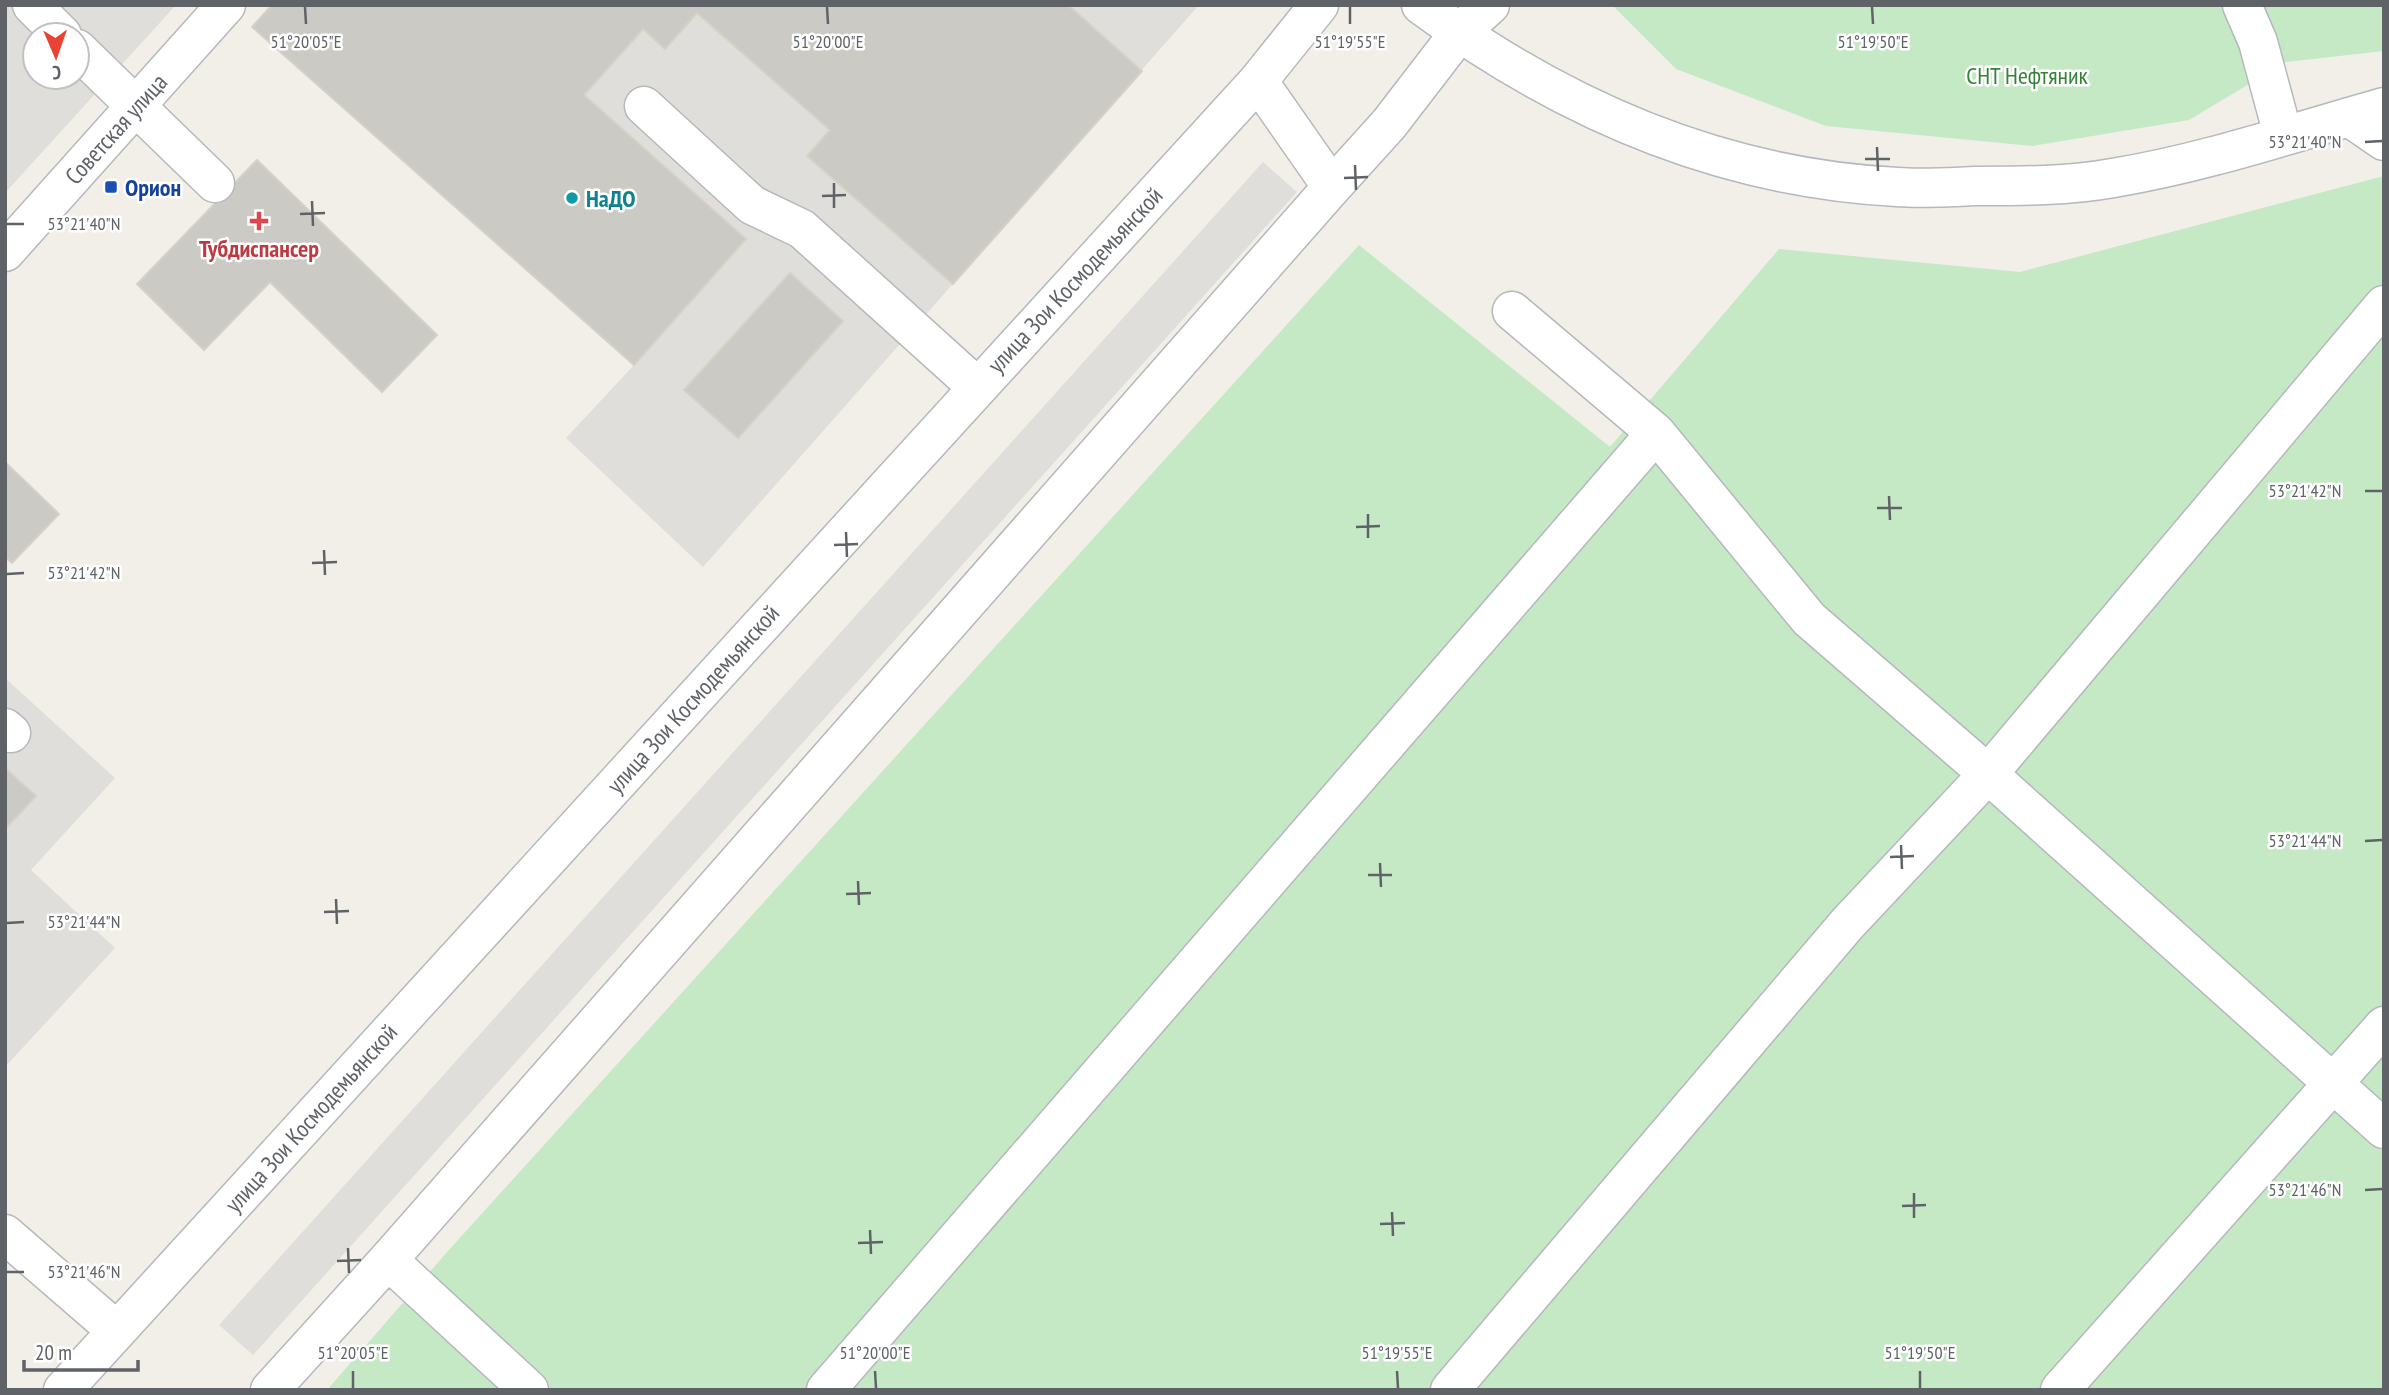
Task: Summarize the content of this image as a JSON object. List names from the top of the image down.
{
  "streets": {
    "street": ["Советская улица", "улица Зои Космодемьянской"]
  },
  "parks": ["СНТ Нефтяник"],
  "places": {
    "transit": ["Орион"],
    "other": ["НаДО"],
    "health": ["Тубдиспансер"]
  },
  "scale_bar": "20 m",
  "north": "bottom",
  "coordinates": [
    "51°20'05\"E",
    "51°20'00\"E",
    "51°19'55\"E",
    "51°19'50\"E",
    "53°21'40\"N",
    "53°21'42\"N",
    "53°21'44\"N",
    "53°21'46\"N"
  ]
}
